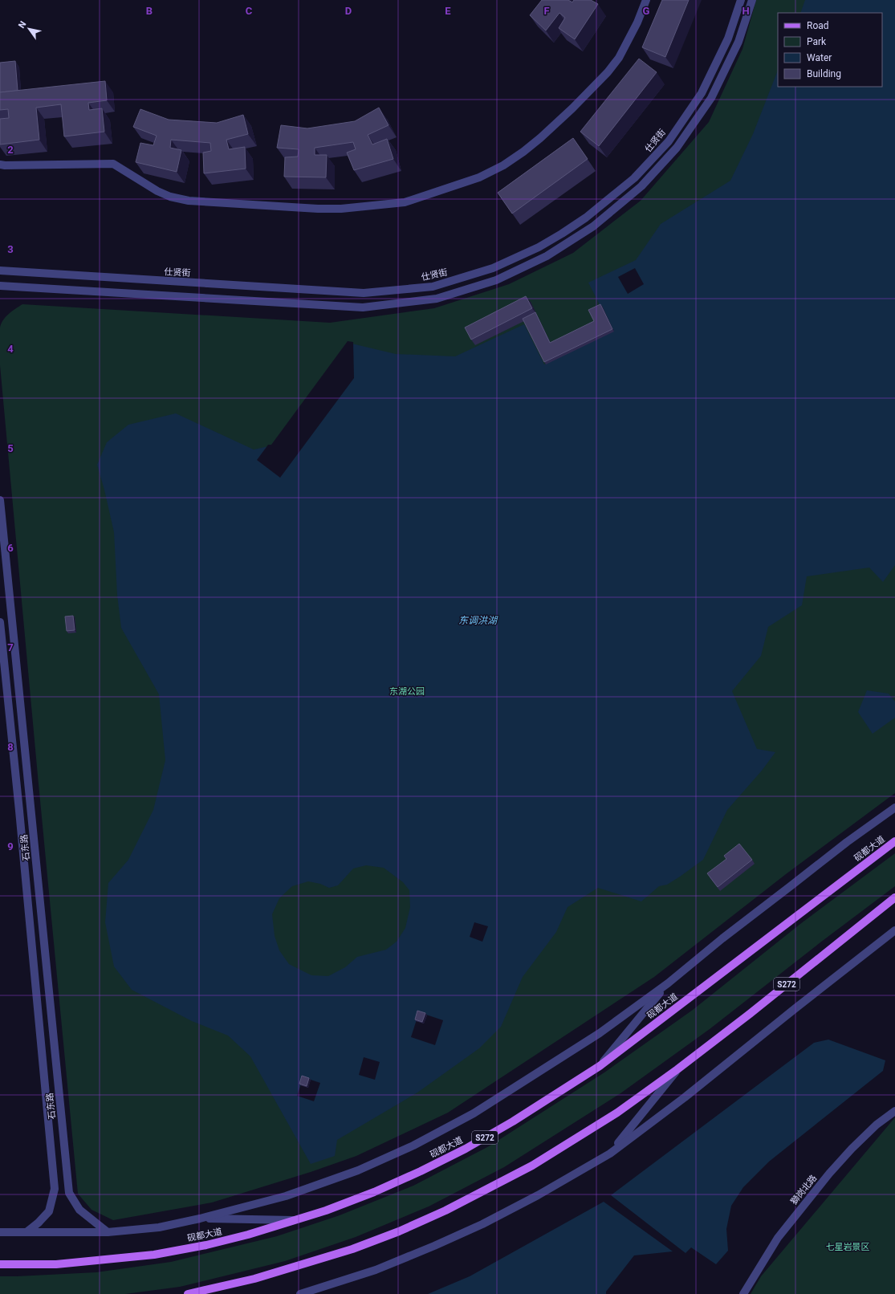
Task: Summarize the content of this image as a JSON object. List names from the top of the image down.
{
  "streets": {
    "main road": ["砚都大道", "S272"],
    "street": ["仕贤街", "石东路", "獅岗北路"]
  },
  "water": ["东调洪湖"],
  "parks": ["东湖公园", "七星岩景区"],
  "legend": [
    "Road",
    "Park",
    "Water",
    "Building"
  ],
  "north": "top left",
  "grid": {
    "columns": [
      "B",
      "C",
      "D",
      "E",
      "F",
      "G",
      "H"
    ],
    "rows": [
      "2",
      "3",
      "4",
      "5",
      "6",
      "7",
      "8",
      "9"
    ]
  }
}
